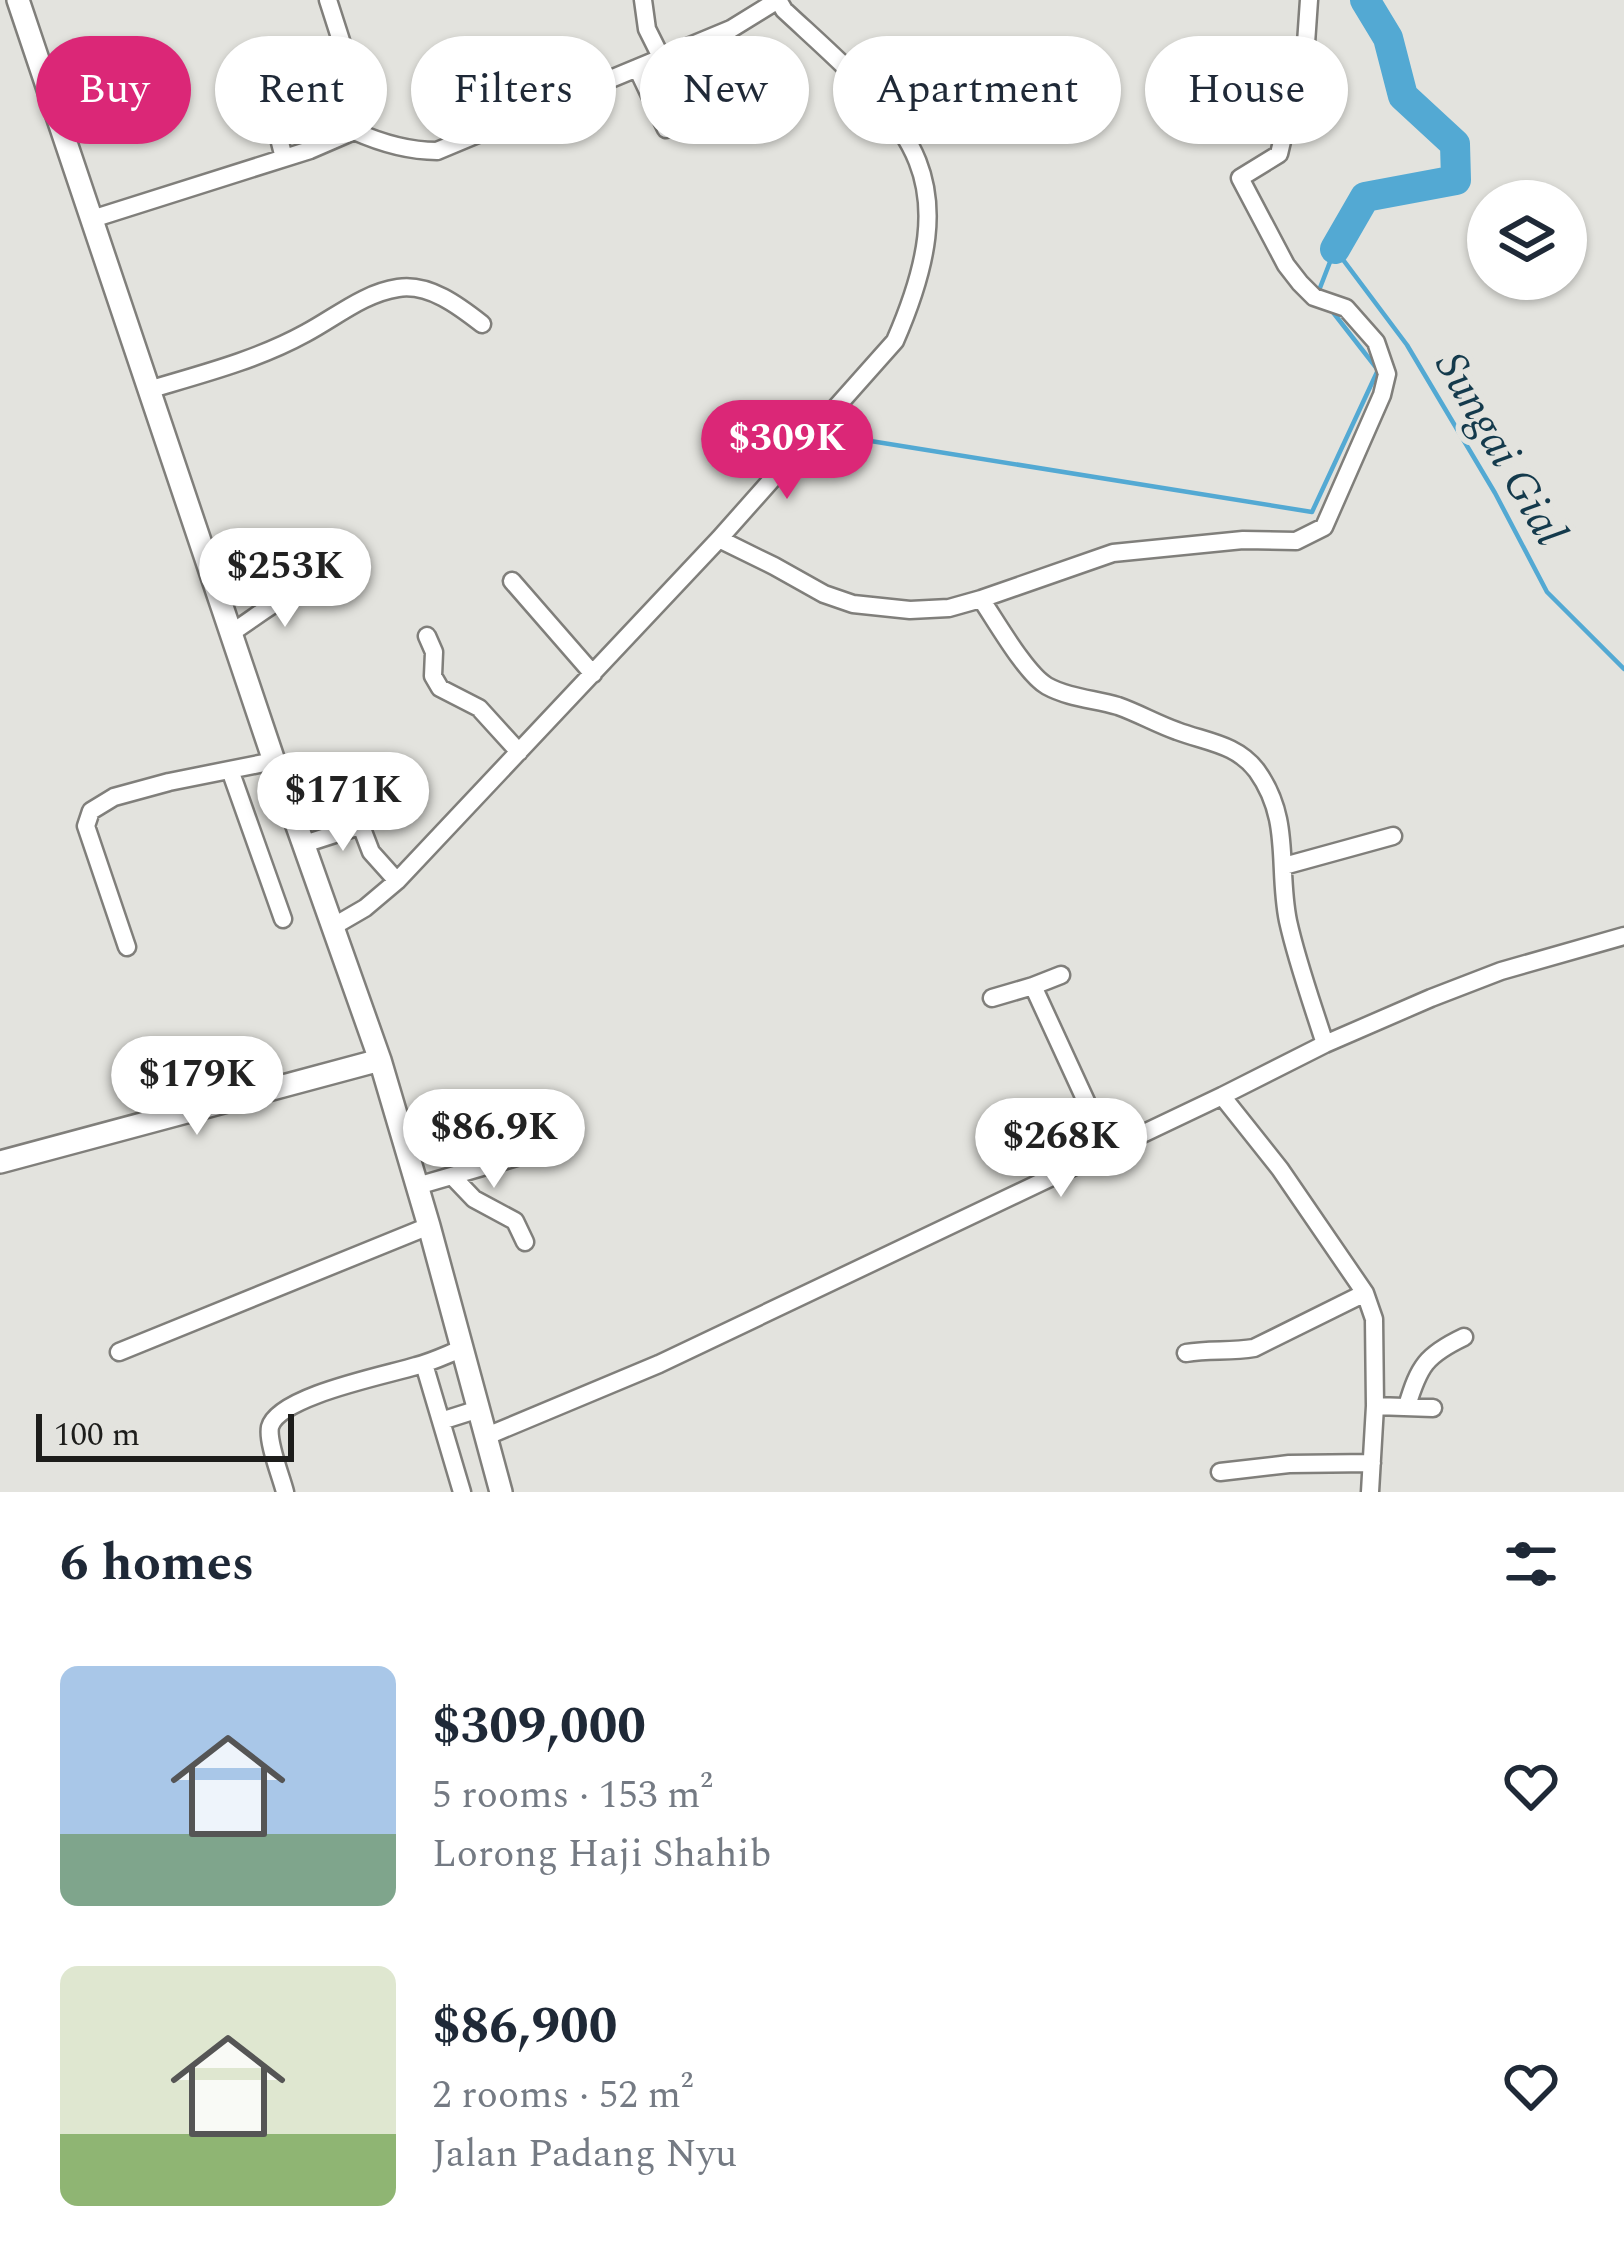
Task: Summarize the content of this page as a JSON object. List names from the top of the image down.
{
  "water": ["Sungai Gial"],
  "scale_bar": "100 m",
  "page": {
    "chip": [
      "Buy",
      "Rent",
      "Filters",
      "New",
      "Apartment",
      "House"
    ],
    "price": [
      "$309K",
      "$253K",
      "$171K",
      "$179K",
      "$86.9K",
      "$268K"
    ],
    "scale": "100 m",
    "heading": "6 homes",
    "list": [
      {
        "name": "$309,000",
        "note": "5 rooms · 153 m² · Lorong Haji Shahib"
      },
      {
        "name": "$86,900",
        "note": "2 rooms · 52 m² · Jalan Padang Nyu"
      }
    ]
  }
}
